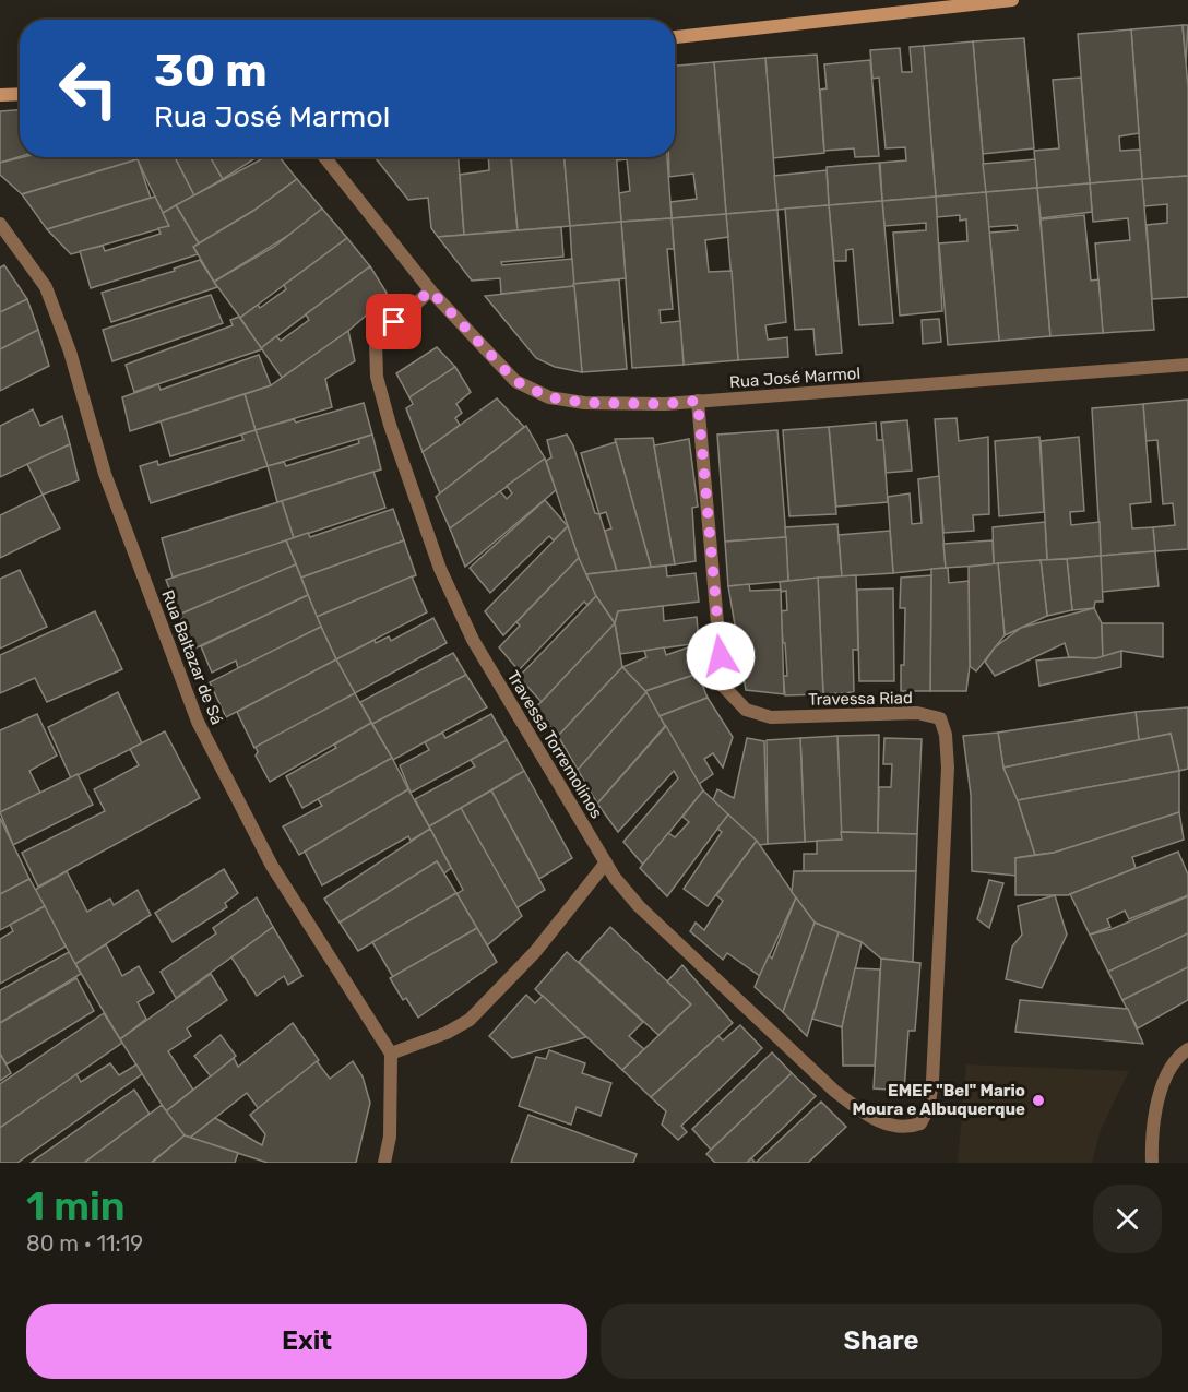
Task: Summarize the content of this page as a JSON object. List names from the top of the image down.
{
  "streets": {
    "street": [
      "Rua José Marmol",
      "Rua Baltazar de Sá",
      "Travessa Riad",
      "Travessa Torremolinos"
    ]
  },
  "crossings": [
    ["Rua José Marmol", "Travessa Riad"],
    ["Rua José Marmol", "Travessa Torremolinos"],
    ["Travessa Riad", "Travessa Torremolinos"]
  ],
  "places": ["EMEF \"Bel\" Mario Moura e Albuquerque"],
  "page": {
    "turn": ["30 m", "Rua José Marmol"],
    "heading": ["1 min", "80 m · 11:19"],
    "buttons": ["Exit", "Share"]
  }
}
